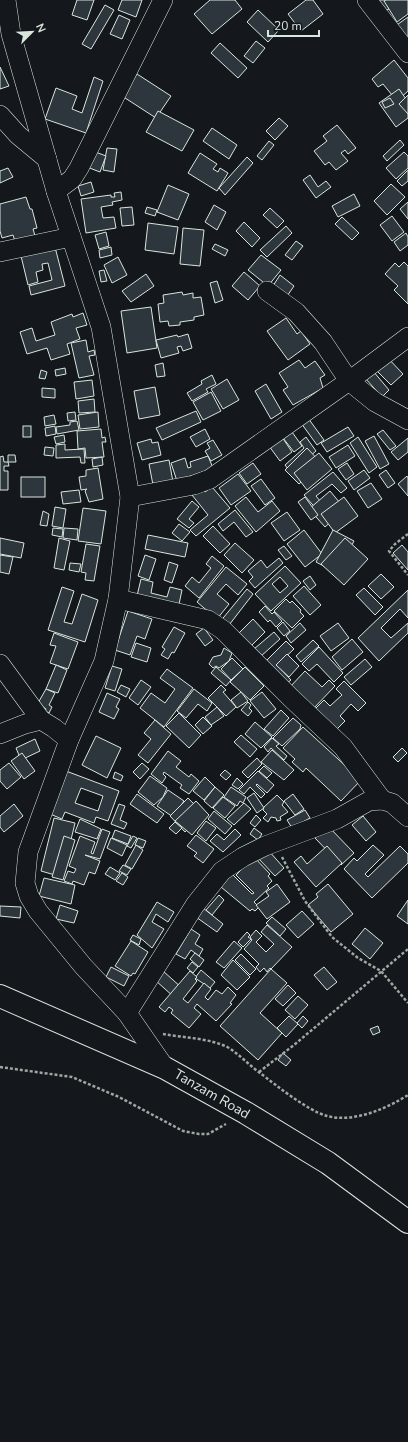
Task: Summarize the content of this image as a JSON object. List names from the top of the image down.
{
  "streets": {
    "highway": ["Tanzam Road"]
  },
  "scale_bar": "20 m",
  "north": "top right"
}
